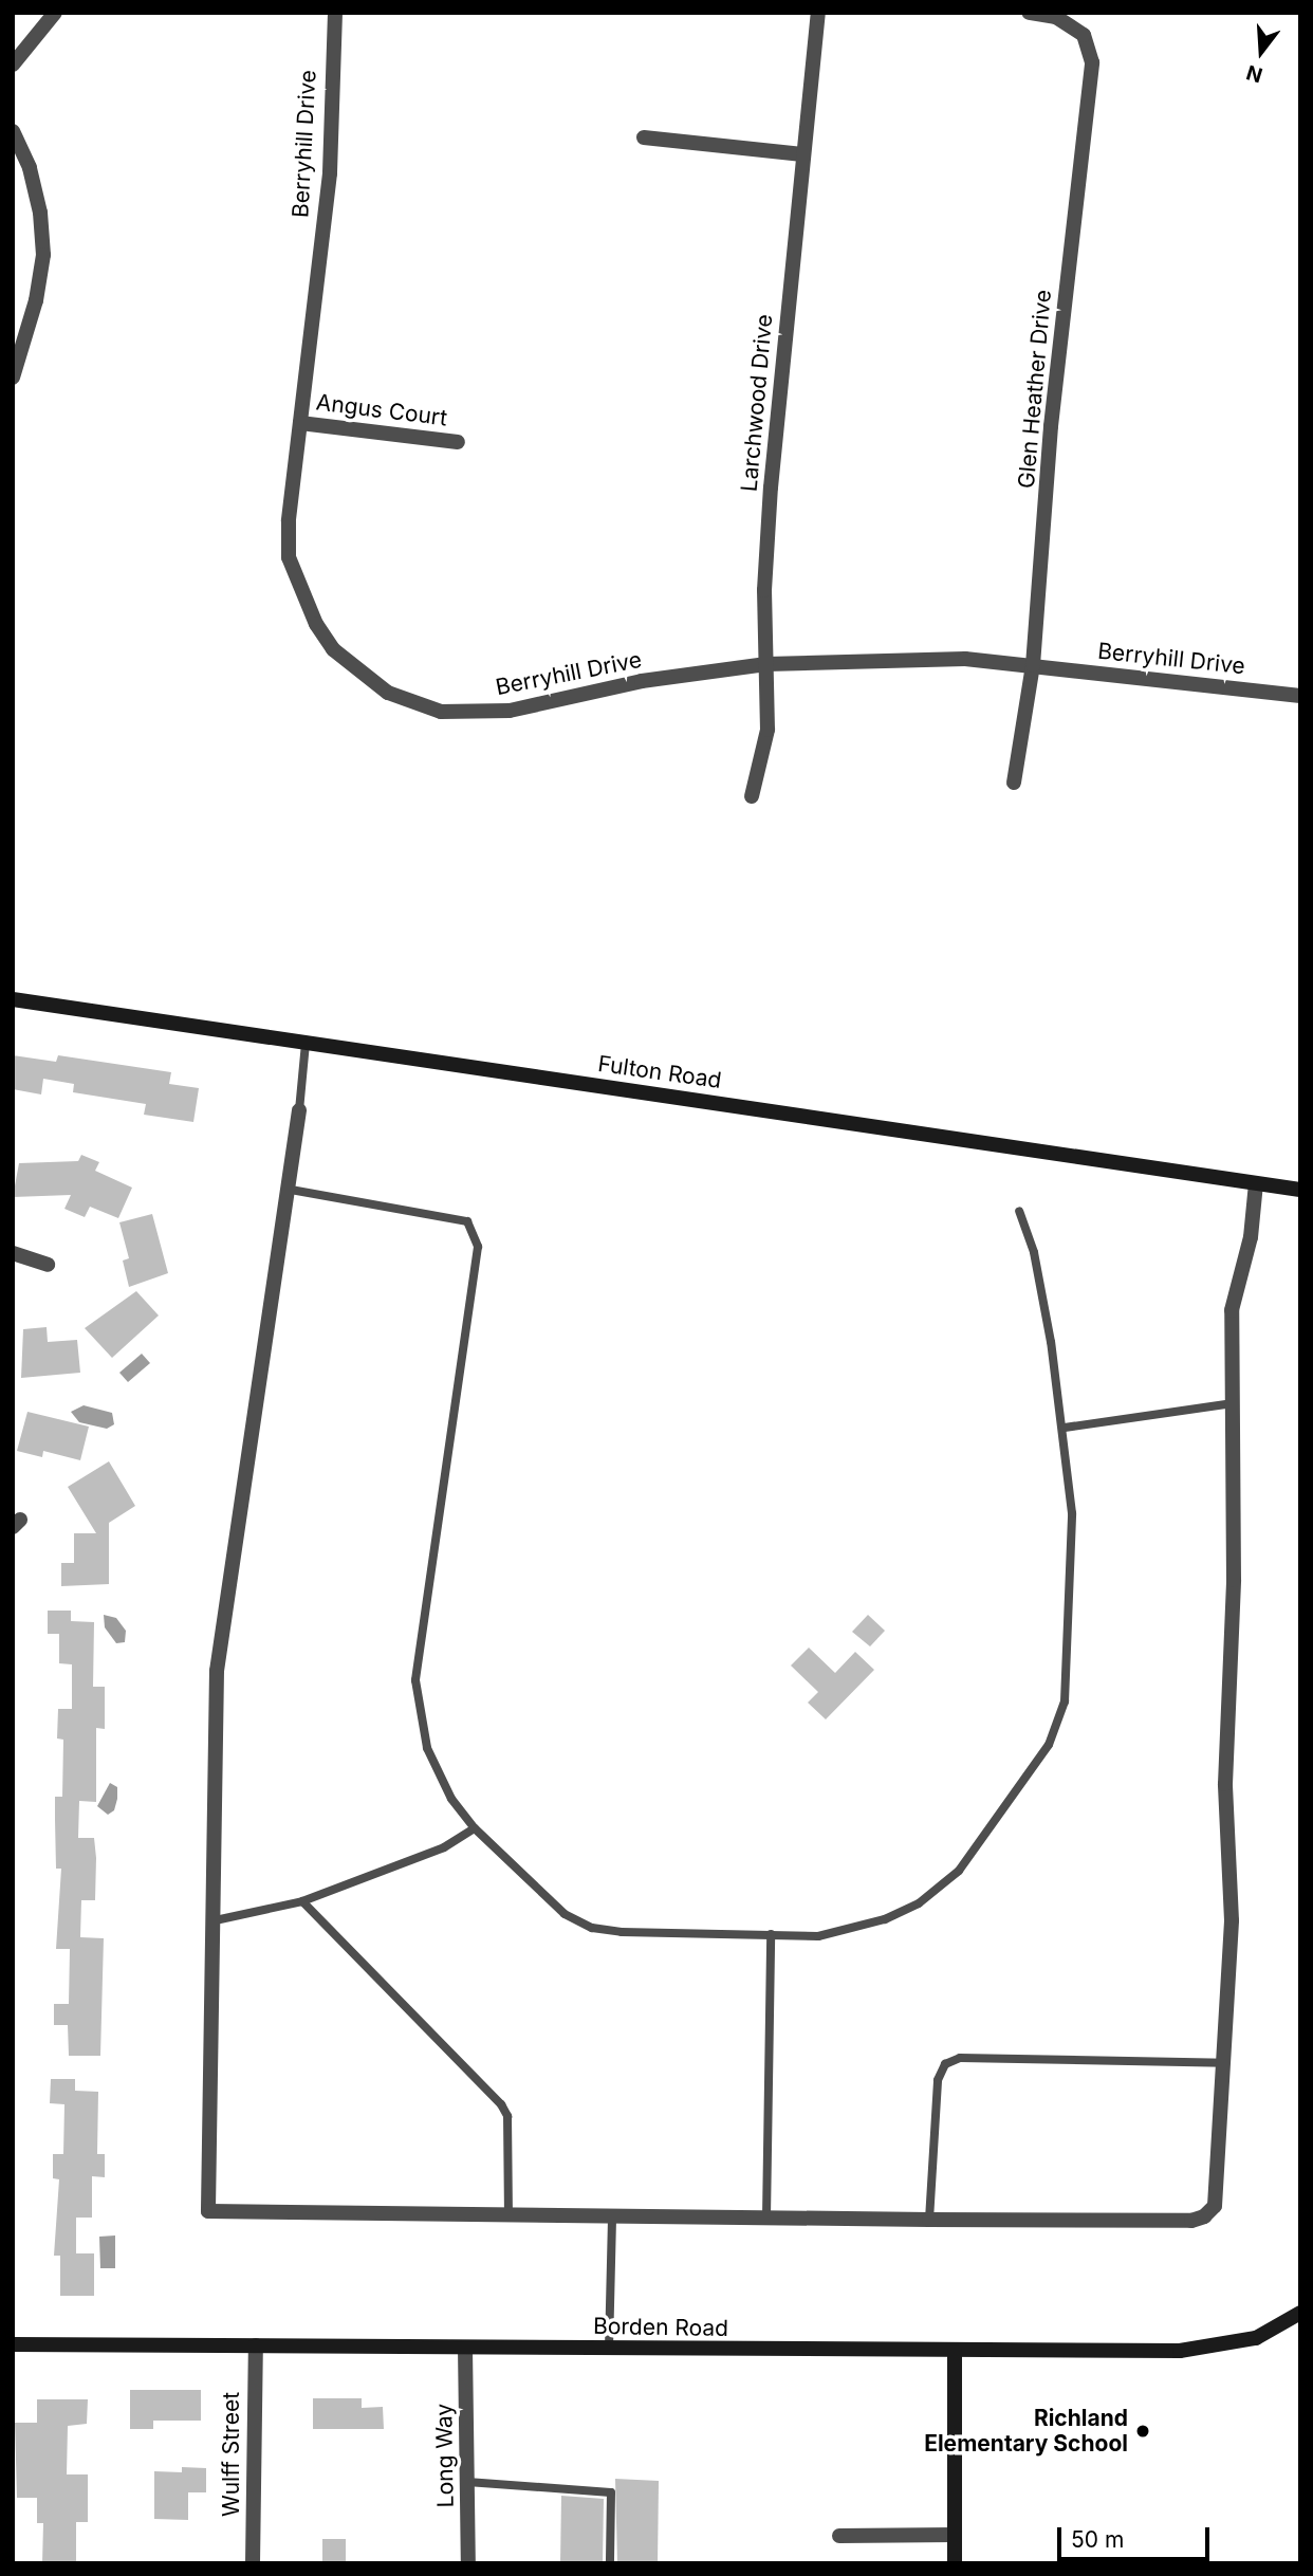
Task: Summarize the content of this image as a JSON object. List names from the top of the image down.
{
  "streets": {
    "street": [
      "Berryhill Drive",
      "Glen Heather Drive",
      "Larchwood Drive",
      "Angus Court",
      "Fulton Road",
      "Borden Road",
      "Wulff Street",
      "Long Way"
    ]
  },
  "crossings": [
    ["Berryhill Drive", "Glen Heather Drive"],
    ["Berryhill Drive", "Larchwood Drive"],
    ["Berryhill Drive", "Angus Court"],
    ["Borden Road", "Wulff Street"],
    ["Borden Road", "Long Way"]
  ],
  "places": ["Richland Elementary School"],
  "scale_bar": "50 m",
  "north": "bottom"
}
